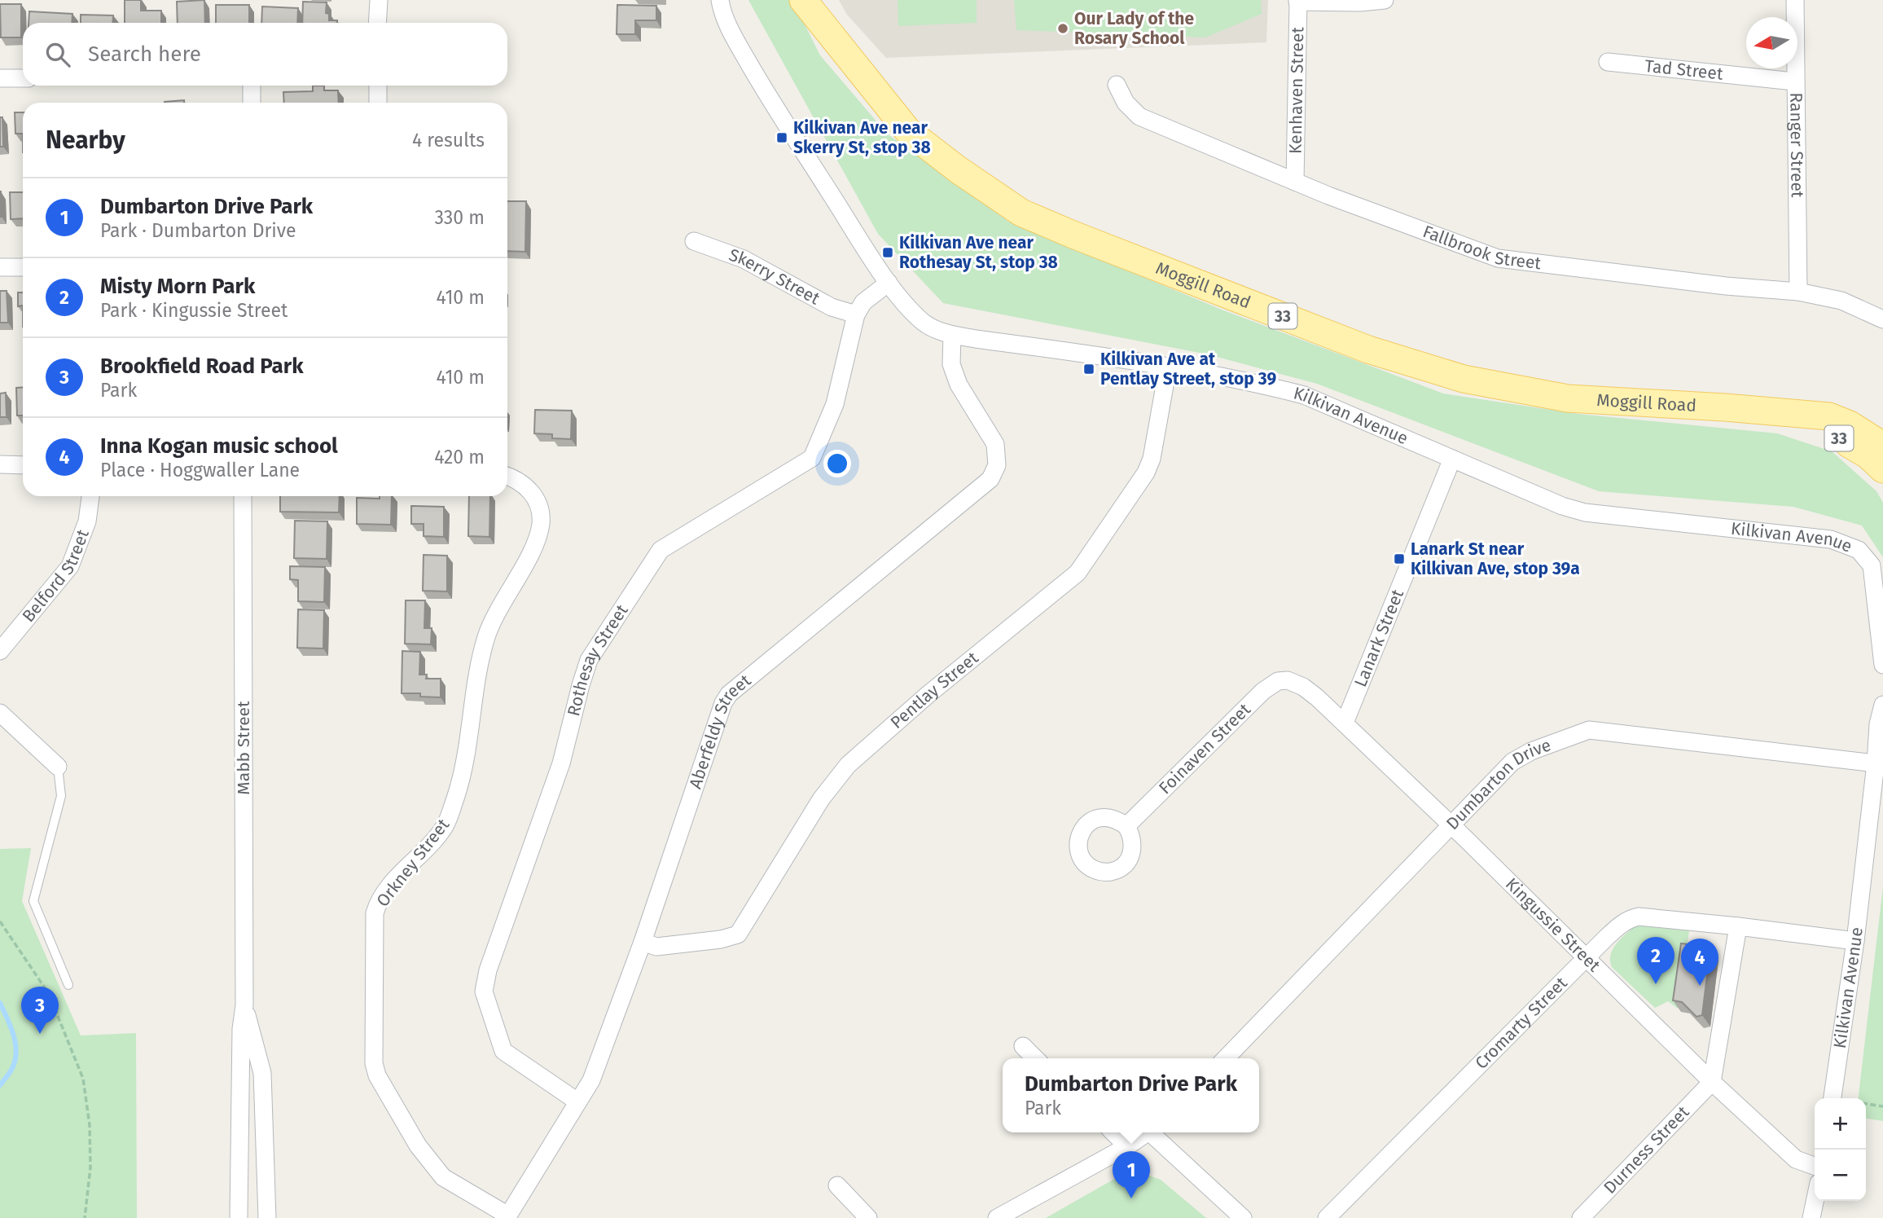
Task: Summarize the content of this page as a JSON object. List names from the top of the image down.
{
  "streets": {
    "main road": ["Moggill Road", "33"],
    "street": [
      "Tad Street",
      "Kenhaven Street",
      "Ranger Street",
      "Fallbrook Street",
      "Skerry Street",
      "Kilkivan Avenue",
      "Belford Street",
      "Lanark Street",
      "Rothesay Street",
      "Pentlay Street",
      "Aberfeldy Street",
      "Mabb Street",
      "Foinaven Street",
      "Dumbarton Drive",
      "Orkney Street",
      "Kingussie Street",
      "Cromarty Street",
      "Durness Street"
    ]
  },
  "crossings": [
    ["Tad Street", "Ranger Street"],
    ["Kenhaven Street", "Fallbrook Street"],
    ["Ranger Street", "Fallbrook Street"],
    ["Skerry Street", "Rothesay Street"],
    ["Kilkivan Avenue", "Lanark Street"],
    ["Kilkivan Avenue", "Rothesay Street"],
    ["Kilkivan Avenue", "Pentlay Street"],
    ["Kilkivan Avenue", "Aberfeldy Street"],
    ["Kilkivan Avenue", "Dumbarton Drive"],
    ["Kilkivan Avenue", "Cromarty Street"],
    ["Lanark Street", "Kingussie Street"],
    ["Rothesay Street", "Aberfeldy Street"],
    ["Pentlay Street", "Aberfeldy Street"],
    ["Aberfeldy Street", "Orkney Street"],
    ["Foinaven Street", "Kingussie Street"],
    ["Dumbarton Drive", "Kingussie Street"],
    ["Kingussie Street", "Cromarty Street"],
    ["Kingussie Street", "Durness Street"]
  ],
  "places": {
    "other": ["Our Lady of the Rosary School"],
    "transit": [
      "Kilkivan Ave near Skerry St, stop 38",
      "Kilkivan Ave near Rothesay St, stop 38",
      "Kilkivan Ave at Pentlay Street, stop 39",
      "Lanark St near Kilkivan Ave, stop 39a"
    ]
  },
  "north": "left",
  "page": {
    "search": "Search here",
    "heading": ["Nearby", "4 results"],
    "list": [
      {
        "mark": "1",
        "name": "Dumbarton Drive Park",
        "note": "Park · Dumbarton Drive",
        "value": "330 m"
      },
      {
        "mark": "2",
        "name": "Misty Morn Park",
        "note": "Park · Kingussie Street",
        "value": "410 m"
      },
      {
        "mark": "3",
        "name": "Brookfield Road Park",
        "note": "Park",
        "value": "410 m"
      },
      {
        "mark": "4",
        "name": "Inna Kogan music school",
        "note": "Place · Hoggwaller Lane",
        "value": "420 m"
      }
    ],
    "pins": [
      "2",
      "4",
      "3",
      "1"
    ],
    "popup": ["Dumbarton Drive Park", "Park"],
    "map_buttons": ["+", "−"]
  }
}
